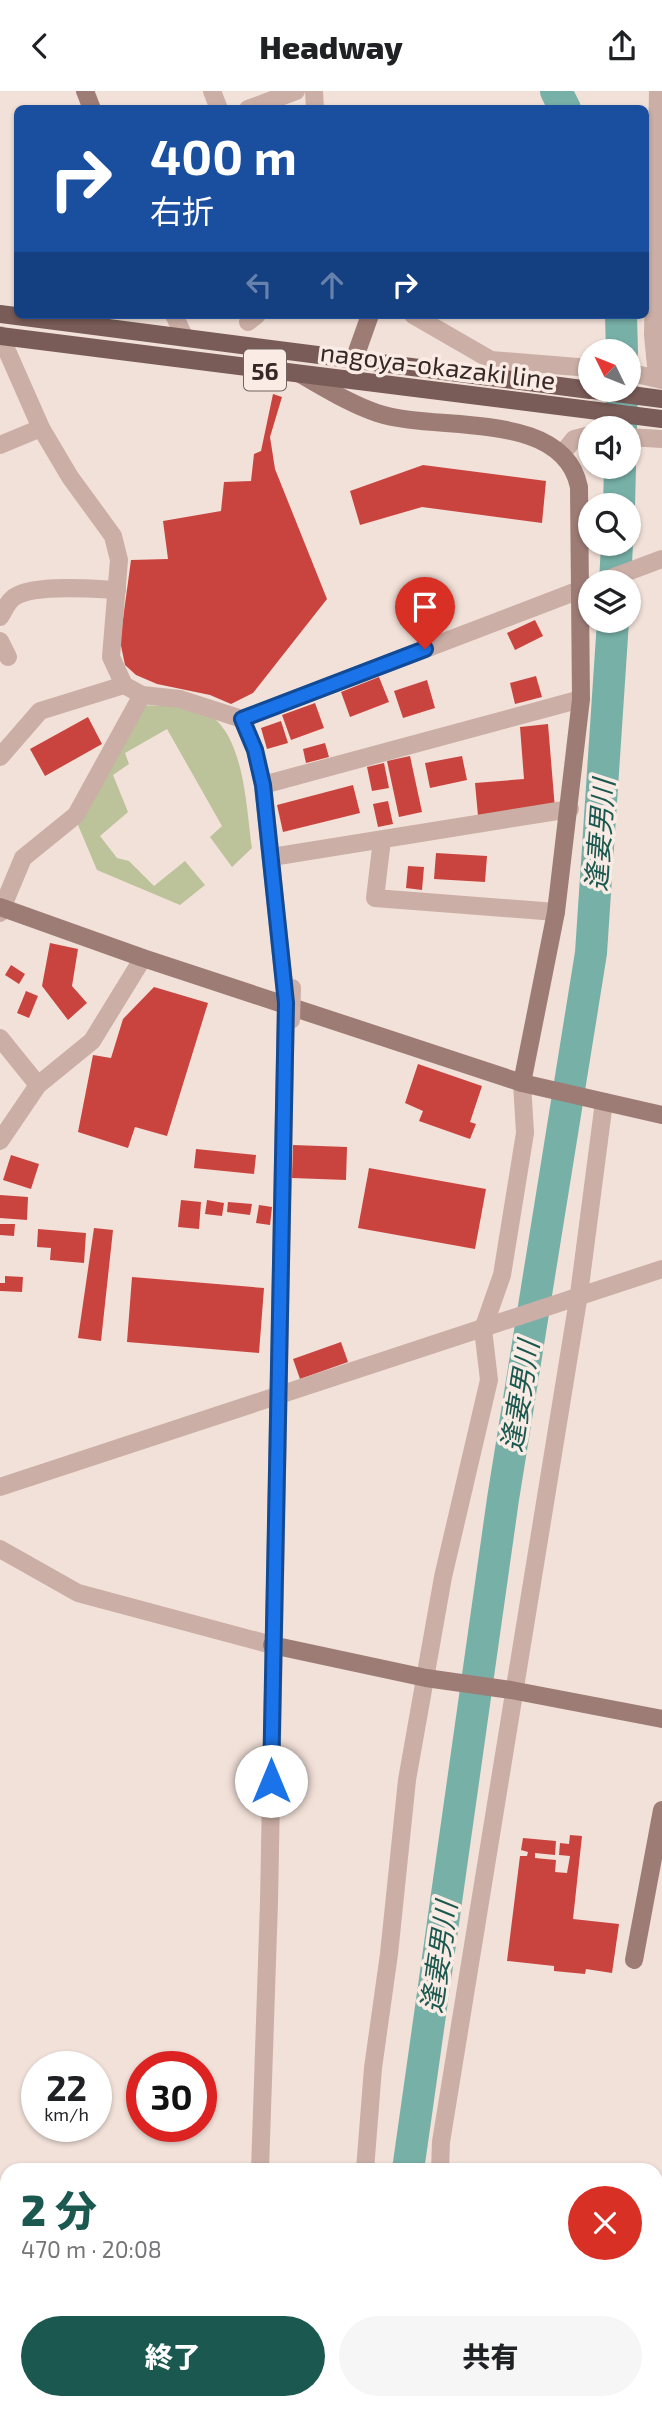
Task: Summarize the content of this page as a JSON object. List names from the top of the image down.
{
  "streets": {
    "main road": ["nagoya-okazaki line", "56"]
  },
  "water": ["逢妻男川"],
  "north": "top left",
  "page": {
    "header": "Headway",
    "turn": ["400 m", "右折"],
    "speed": "22 km/h",
    "limit": "30",
    "heading": ["2 分", "470 m · 20:08"],
    "buttons": ["終了", "共有"]
  }
}
